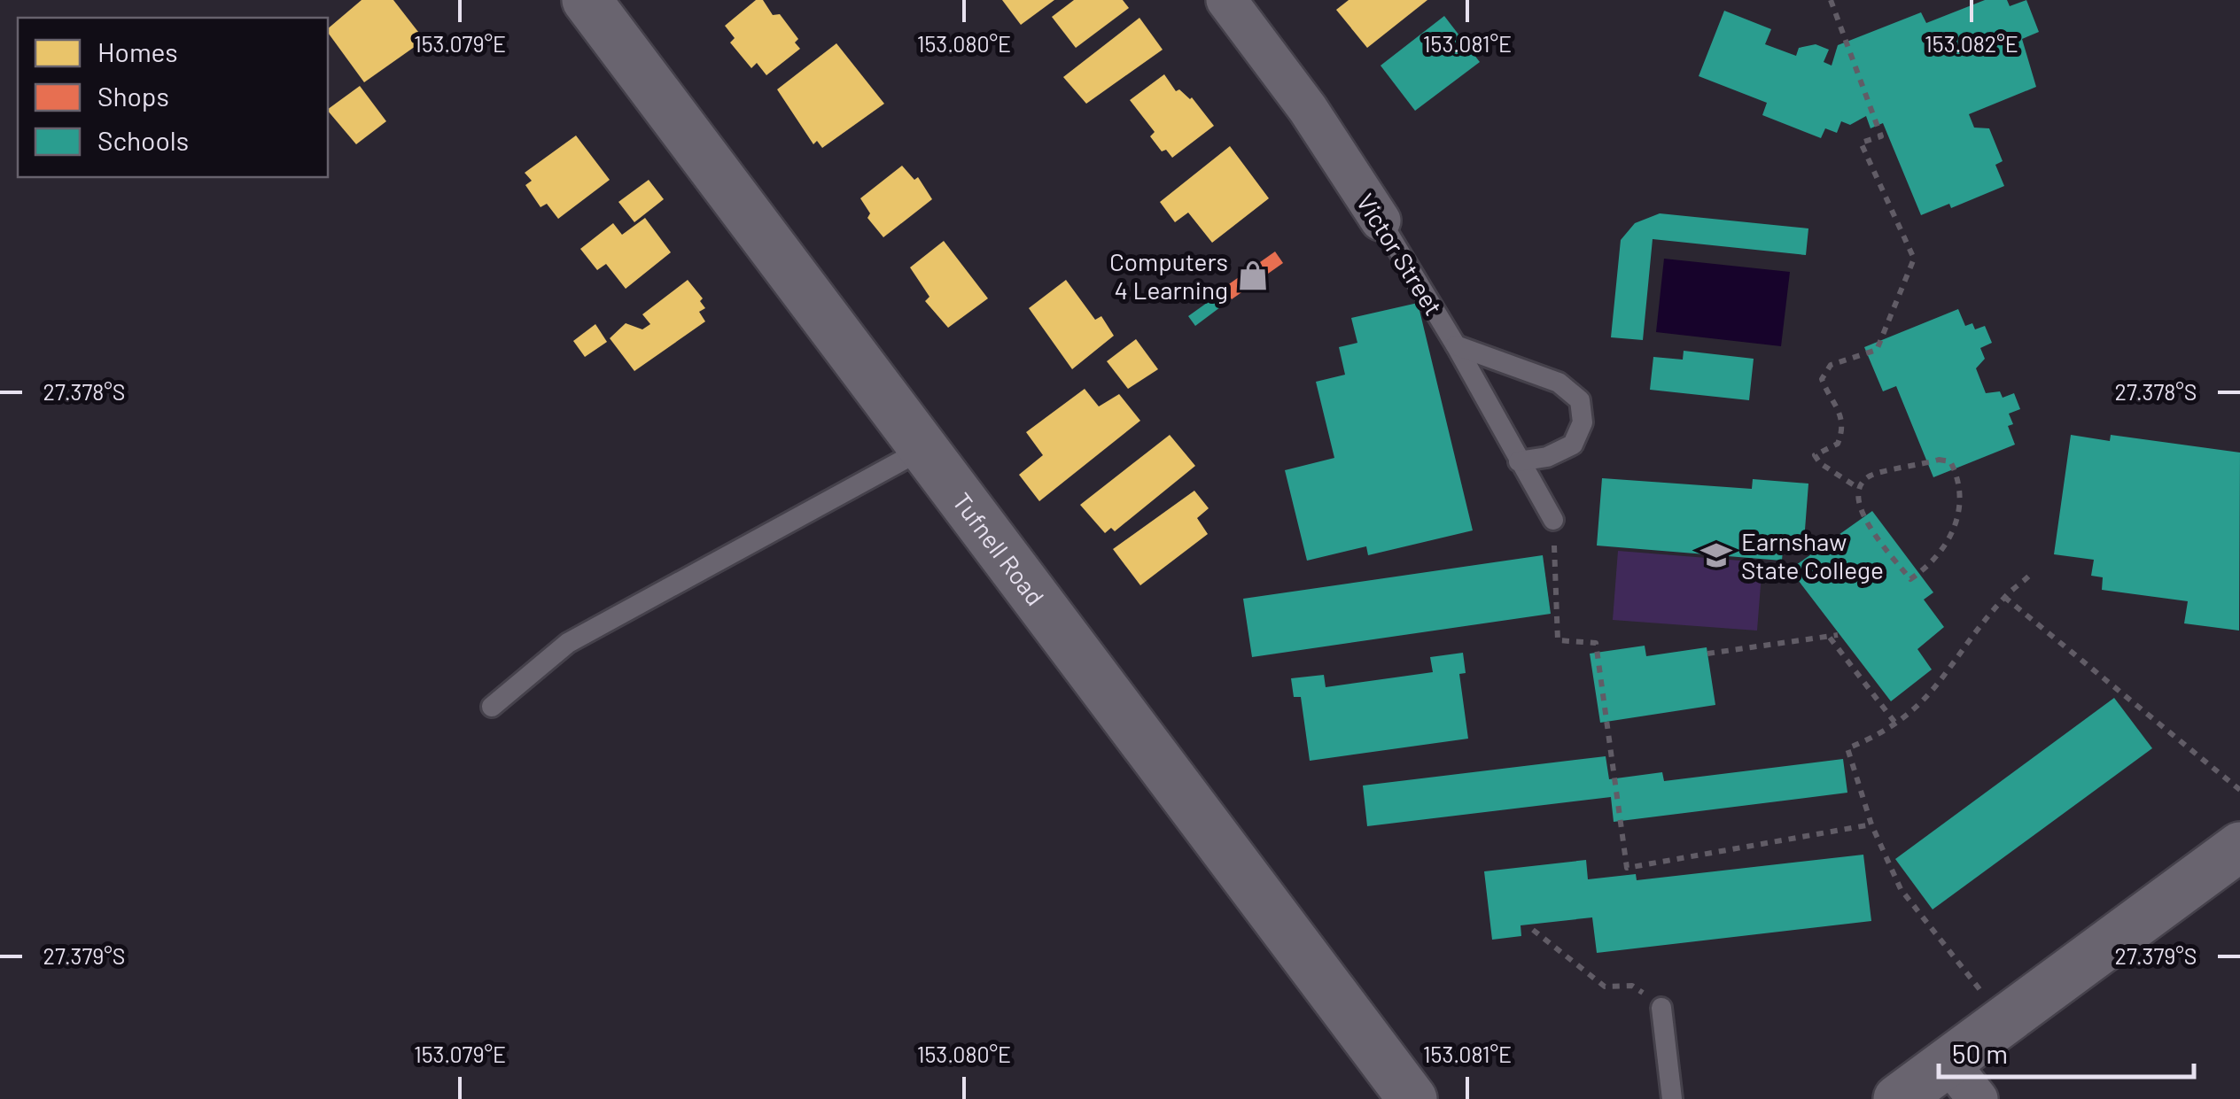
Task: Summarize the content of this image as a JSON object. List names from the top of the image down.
{
  "streets": {
    "street": ["Victor Street", "Tufnell Road"]
  },
  "places": {
    "shop": ["Computers 4 Learning"],
    "school or university": ["Earnshaw State College"]
  },
  "legend": ["Homes", "Shops", "Schools"],
  "scale_bar": "50 m",
  "coordinates": [
    "153.079°E",
    "153.080°E",
    "153.081°E",
    "153.082°E",
    "27.378°S",
    "27.379°S"
  ]
}
